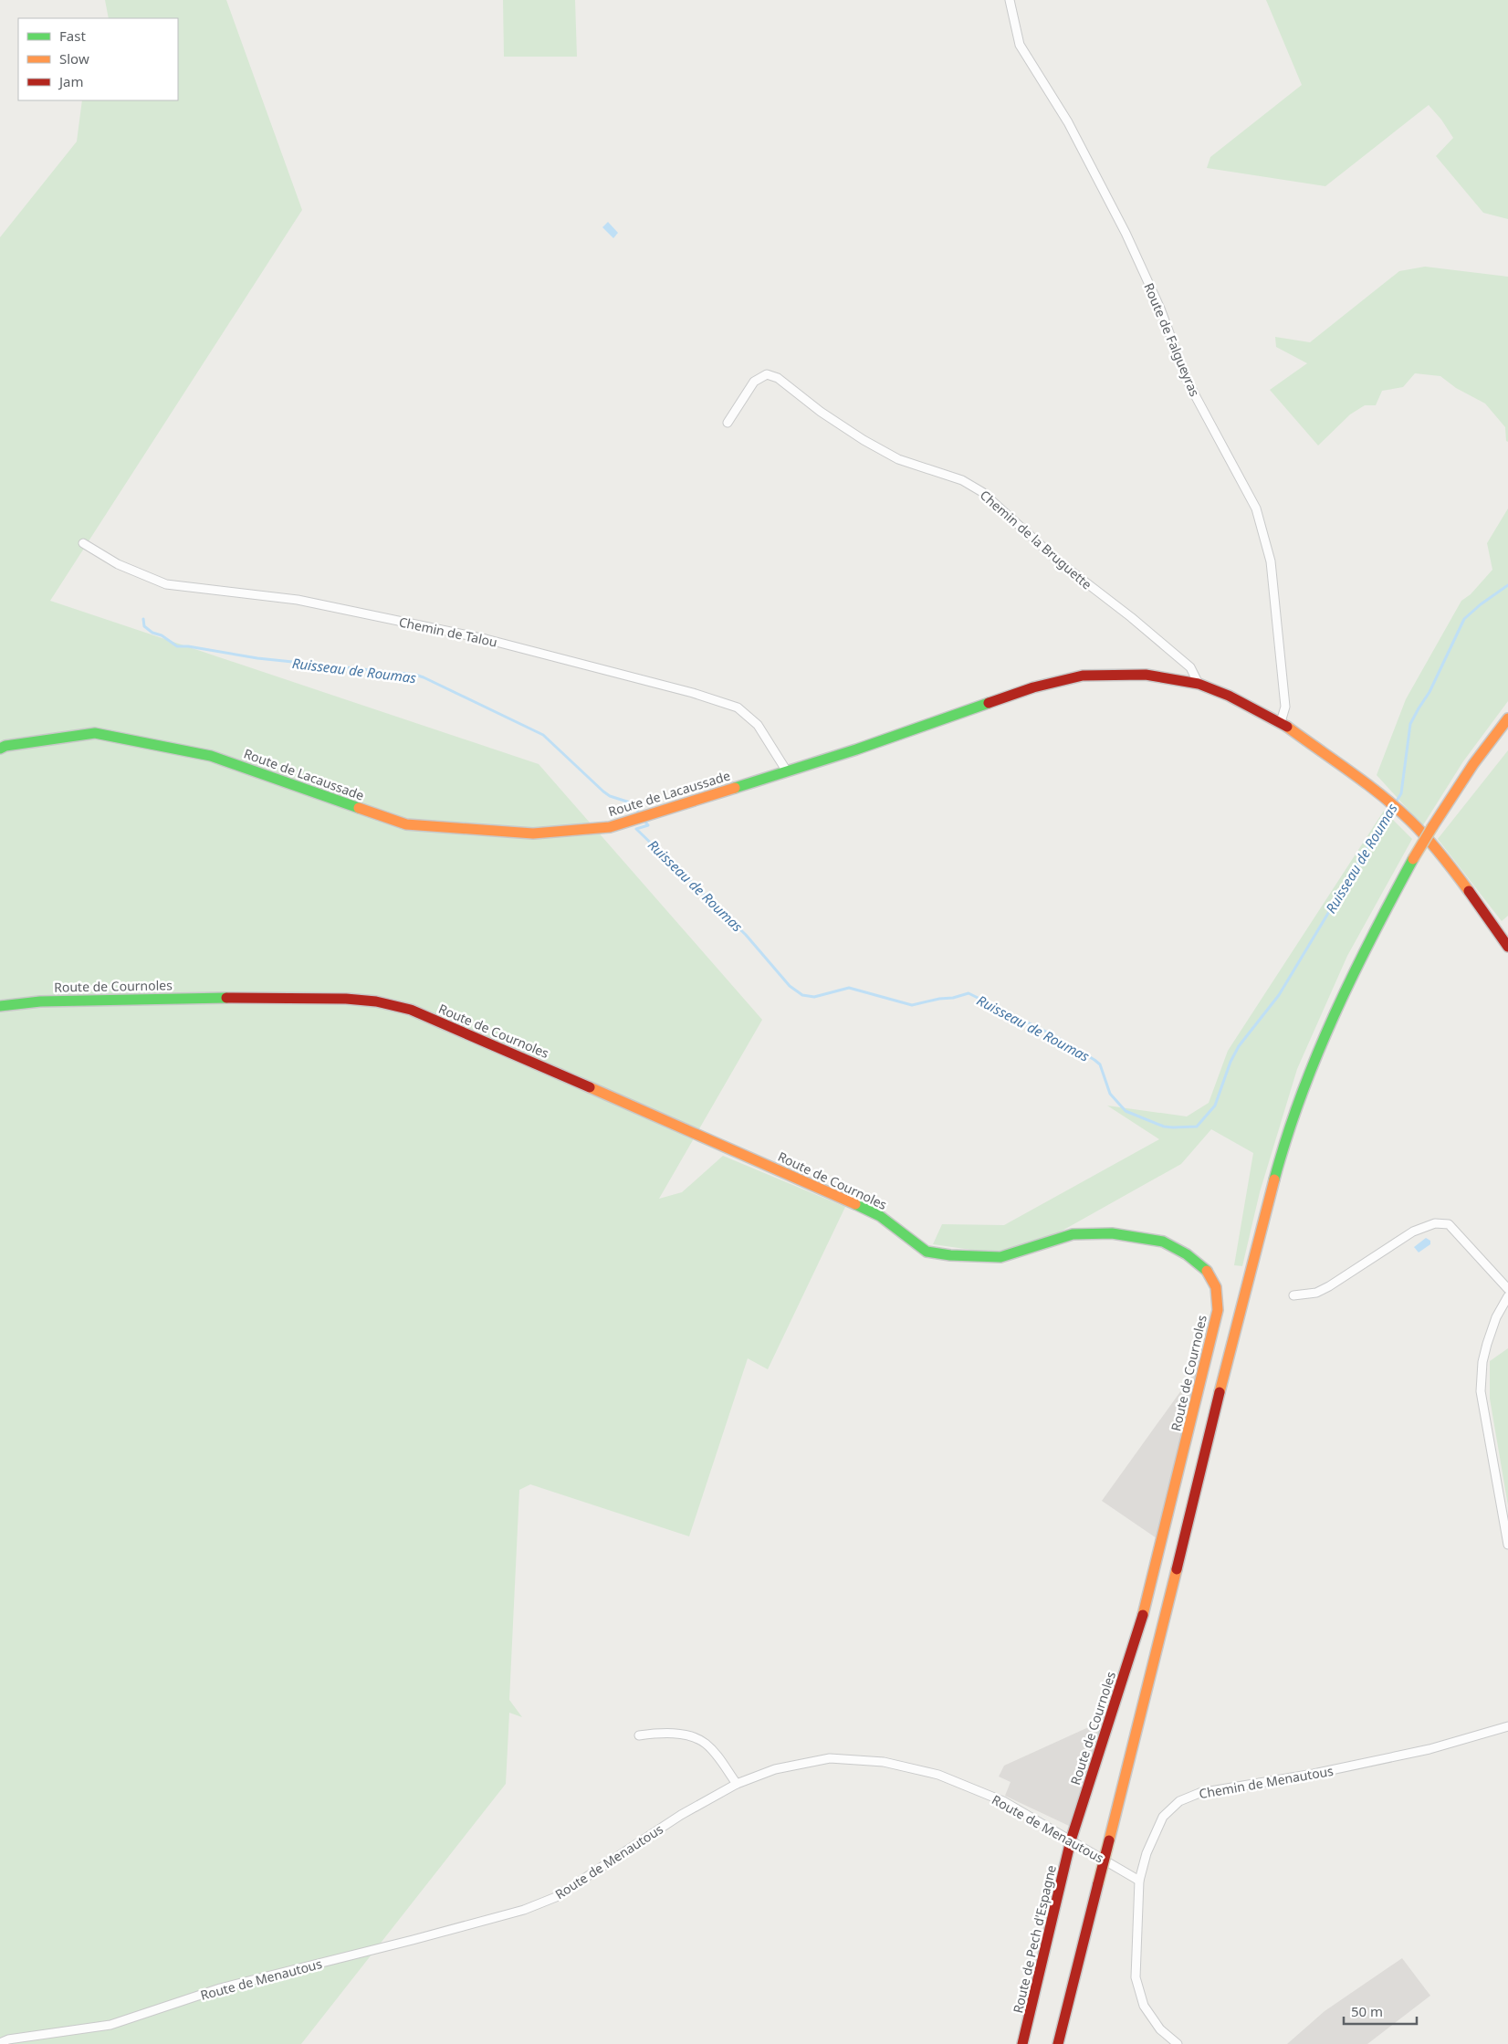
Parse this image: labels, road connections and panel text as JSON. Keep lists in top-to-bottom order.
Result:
{
  "streets": {
    "street": [
      "Route de Falgueyras",
      "Chemin de la Bruguette",
      "Chemin de Talou",
      "Route de Lacaussade",
      "Route de Cournoles",
      "Chemin de Menautous",
      "Route de Menautous",
      "Route de Pech d'Espagne"
    ]
  },
  "crossings": [
    ["Route de Falgueyras", "Route de Lacaussade"],
    ["Chemin de la Bruguette", "Route de Lacaussade"],
    ["Chemin de Talou", "Route de Lacaussade"],
    ["Route de Cournoles", "Route de Menautous"],
    ["Route de Cournoles", "Route de Pech d'Espagne"],
    ["Chemin de Menautous", "Route de Menautous"],
    ["Route de Menautous", "Route de Pech d'Espagne"]
  ],
  "water": ["Ruisseau de Roumas"],
  "legend": ["Fast", "Slow", "Jam"],
  "scale_bar": "50 m"
}
